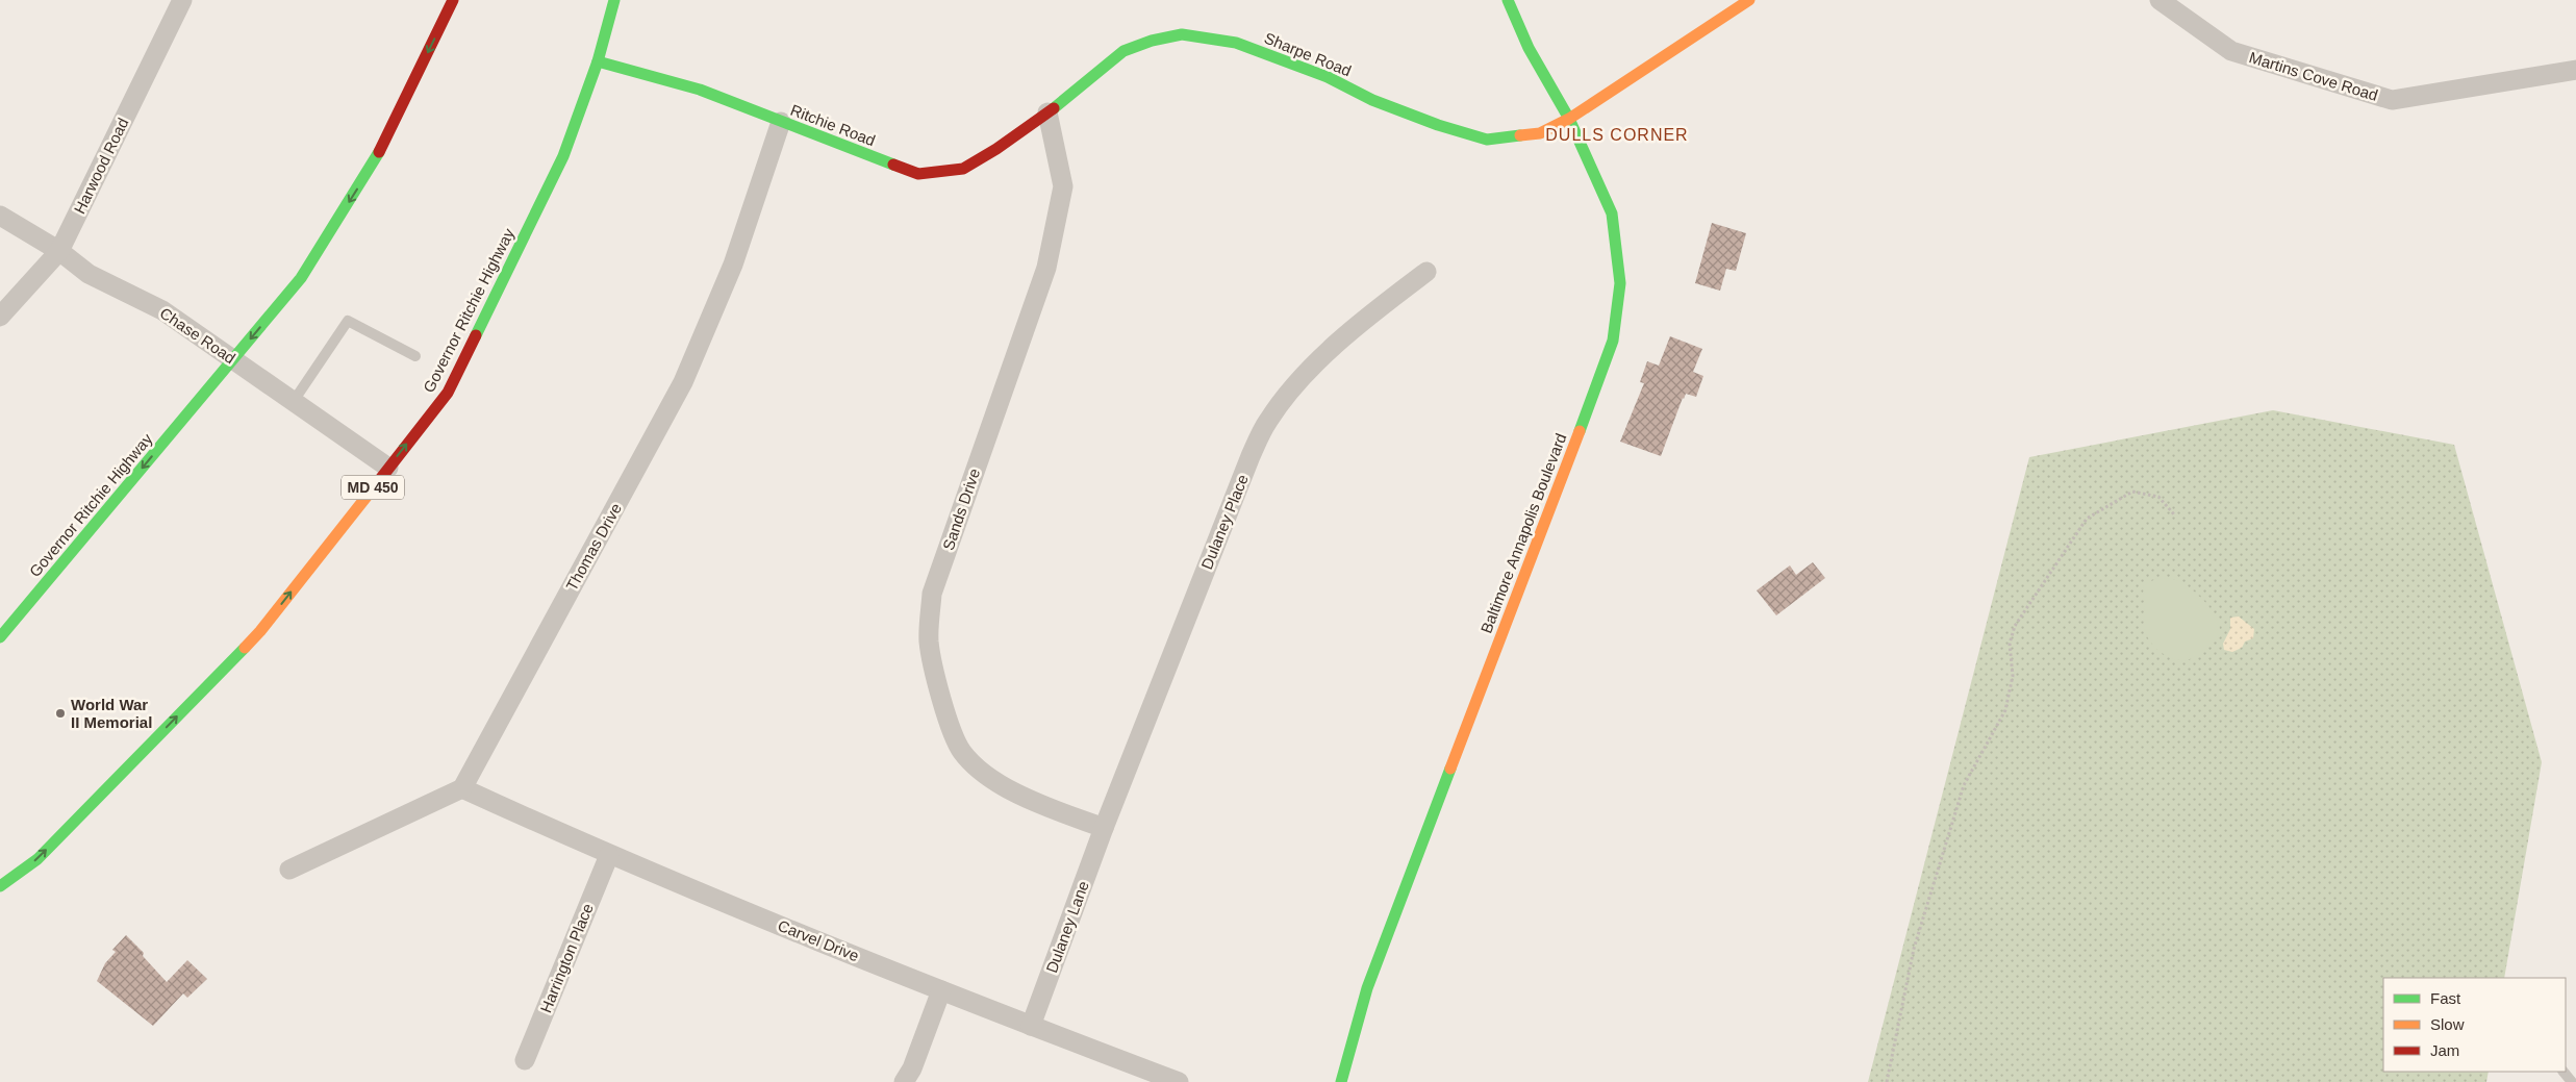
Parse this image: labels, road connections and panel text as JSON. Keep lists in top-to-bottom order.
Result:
{
  "streets": {
    "main road": [
      "Sharpe Road",
      "Ritchie Road",
      "Governor Ritchie Highway",
      "MD 450",
      "Baltimore Annapolis Boulevard"
    ],
    "street": [
      "Martins Cove Road",
      "Harwood Road",
      "Chase Road",
      "Sands Drive",
      "Dulaney Place",
      "Thomas Drive",
      "Dulaney Lane",
      "Carvel Drive",
      "Harrington Place"
    ]
  },
  "crossings": [
    ["Sharpe Road", "Ritchie Road"],
    ["Sharpe Road", "Sands Drive"],
    ["Sharpe Road", "Baltimore Annapolis Boulevard"],
    ["Ritchie Road", "Governor Ritchie Highway"],
    ["Ritchie Road", "Sands Drive"],
    ["Ritchie Road", "Thomas Drive"],
    ["Harwood Road", "Chase Road"],
    ["Governor Ritchie Highway", "Chase Road"],
    ["Sands Drive", "Dulaney Place"],
    ["Sands Drive", "Dulaney Lane"],
    ["Dulaney Place", "Dulaney Lane"],
    ["Thomas Drive", "Carvel Drive"],
    ["Dulaney Lane", "Carvel Drive"],
    ["Carvel Drive", "Harrington Place"]
  ],
  "districts": ["DULLS CORNER"],
  "places": ["World War II Memorial"],
  "legend": ["Fast", "Slow", "Jam"]
}
